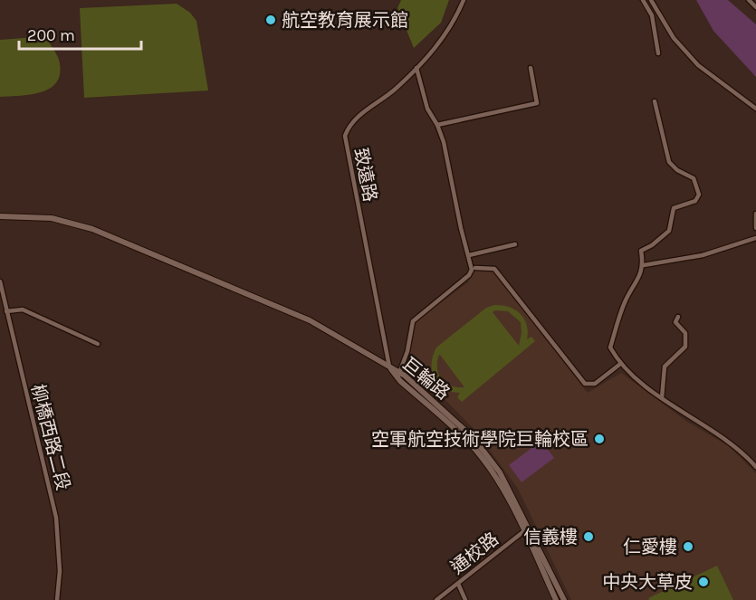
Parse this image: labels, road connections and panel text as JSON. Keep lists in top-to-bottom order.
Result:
{
  "streets": {
    "street": [
      "致遠路",
      "巨輪路",
      "柳橋西路二段",
      "通校路"
    ]
  },
  "crossings": [
    ["致遠路", "巨輪路"],
    ["巨輪路", "通校路"]
  ],
  "places": [
    "航空教育展示館",
    "空軍航空技術學院巨輪校區",
    "信義樓",
    "仁愛樓",
    "中央大草皮"
  ],
  "scale_bar": "200 m"
}
